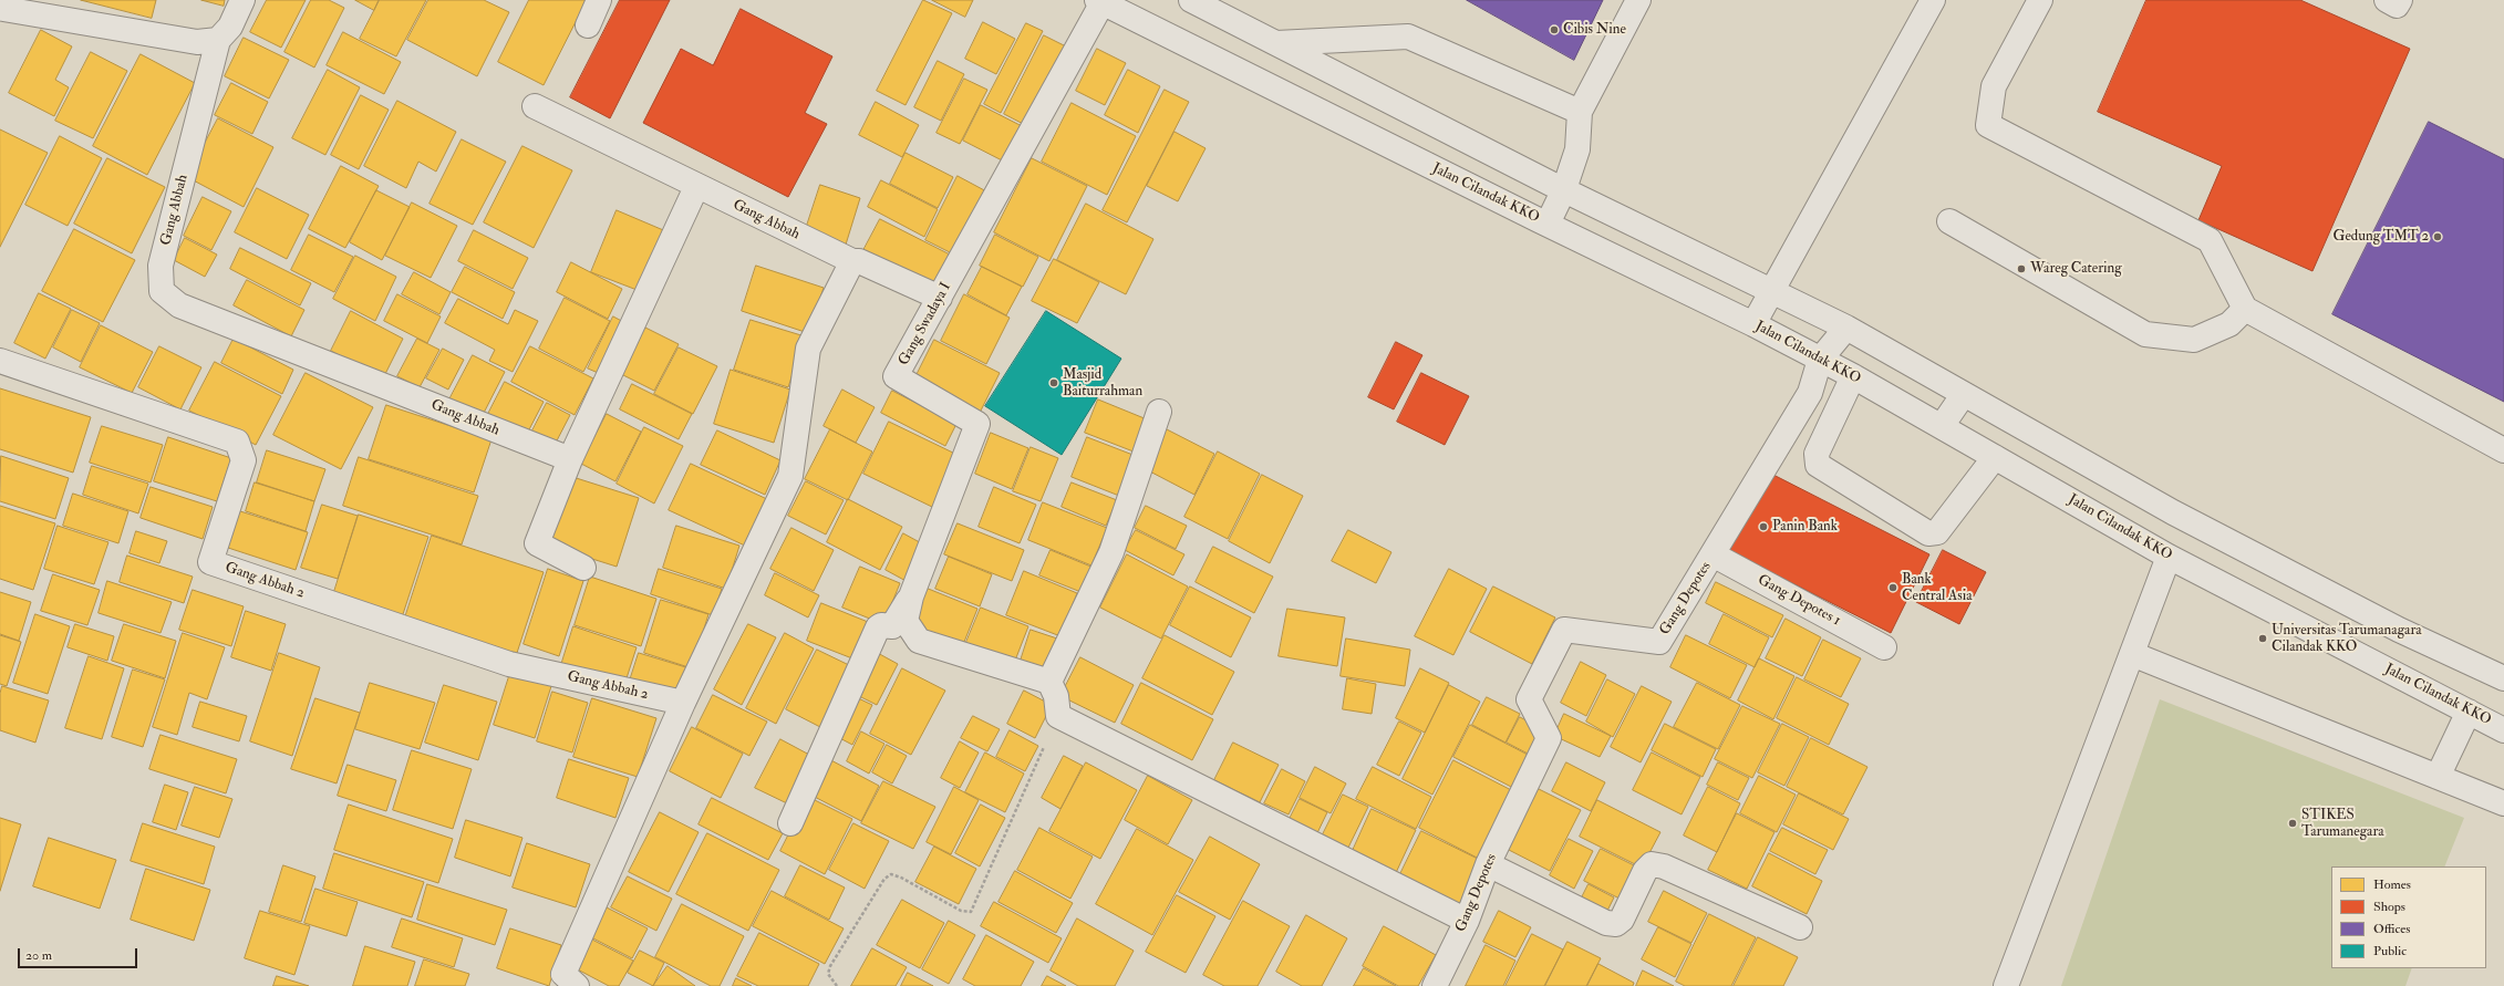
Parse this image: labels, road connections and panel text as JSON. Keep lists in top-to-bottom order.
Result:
{
  "streets": {
    "street": [
      "Jalan Cilandak KKO",
      "Gang Abbah",
      "Gang Swadaya I",
      "Gang Abbah 2",
      "Gang Depotes",
      "Gang Depotes 1"
    ]
  },
  "crossings": [
    ["Jalan Cilandak KKO", "Gang Swadaya I"],
    ["Jalan Cilandak KKO", "Gang Depotes"],
    ["Gang Abbah", "Gang Swadaya I"],
    ["Gang Depotes", "Gang Depotes 1"]
  ],
  "places": [
    "Cibis Nine",
    "Gedung TMT 2",
    "Wareg Catering",
    "Masjid Baiturrahman",
    "Panin Bank",
    "Bank Central Asia",
    "Universitas Tarumanagara Cilandak KKO",
    "STIKES Tarumanegara"
  ],
  "legend": [
    "Homes",
    "Shops",
    "Offices",
    "Public"
  ],
  "scale_bar": "20 m"
}
